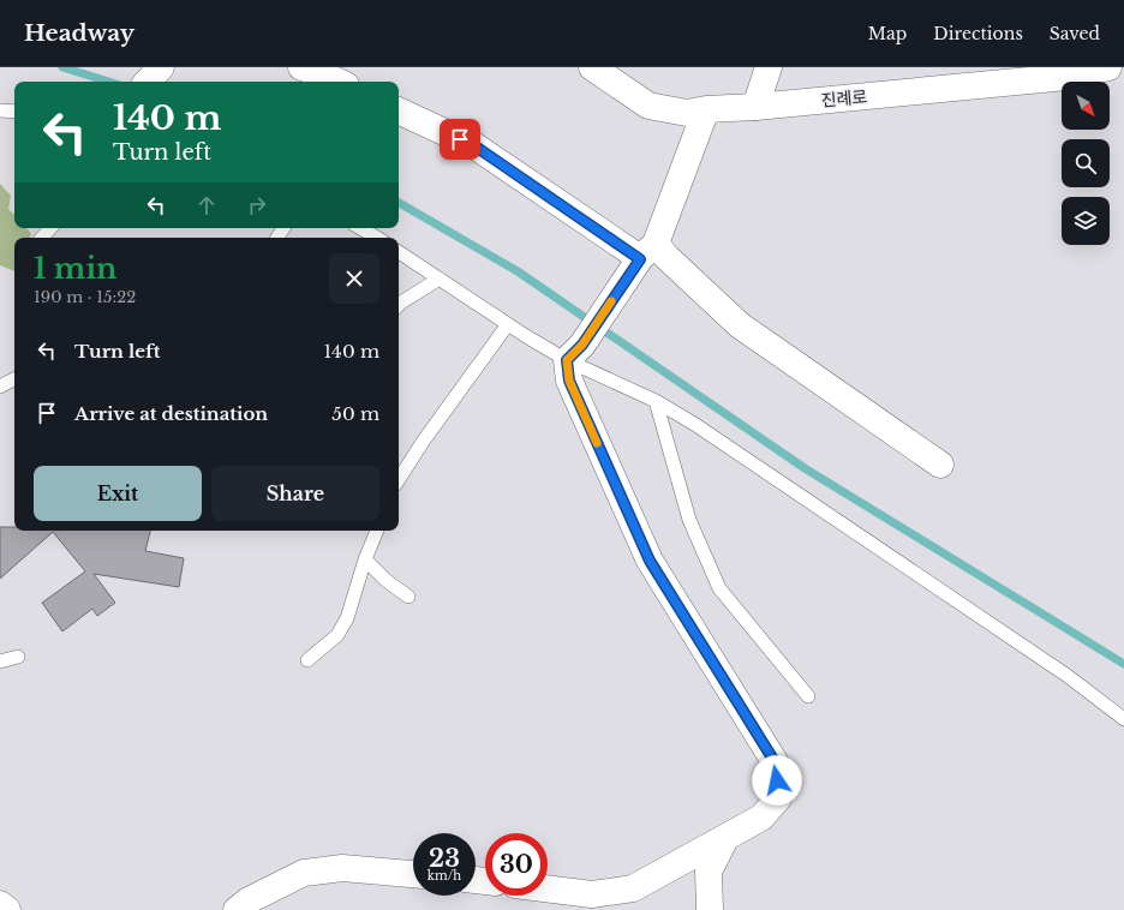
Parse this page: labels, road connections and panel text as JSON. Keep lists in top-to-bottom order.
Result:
{
  "streets": {
    "street": ["진례로"]
  },
  "north": "bottom right",
  "page": {
    "header": "Headway",
    "nav": ["Map", "Directions", "Saved"],
    "turn": ["140 m", "Turn left"],
    "heading": ["1 min", "190 m · 15:22"],
    "list": [
      {
        "name": "Turn left",
        "value": "140 m"
      },
      {
        "name": "Arrive at destination",
        "value": "50 m"
      }
    ],
    "buttons": ["Exit", "Share"],
    "speed": "23 km/h",
    "limit": "30"
  }
}
